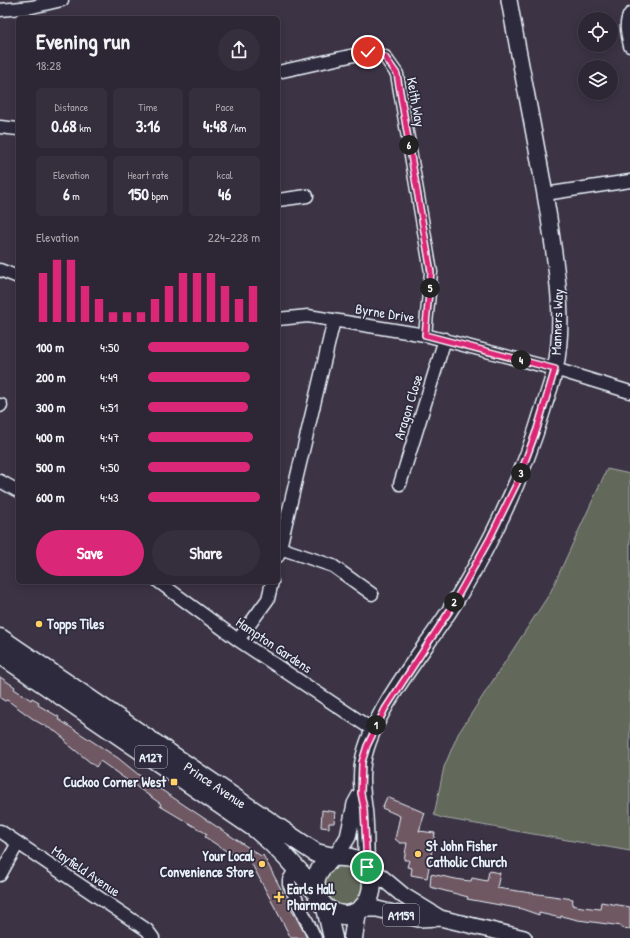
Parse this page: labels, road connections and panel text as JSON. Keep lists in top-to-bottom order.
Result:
{
  "streets": {
    "highway": ["A127", "Prince Avenue"],
    "main road": ["Manners Way", "A1159"],
    "street": [
      "Keith Way",
      "Byrne Drive",
      "Aragon Close",
      "Hampton Gardens",
      "Mayfield Avenue"
    ]
  },
  "crossings": [
    ["Keith Way", "Byrne Drive"],
    ["Byrne Drive", "Manners Way"],
    ["Byrne Drive", "Aragon Close"],
    ["Manners Way", "Hampton Gardens"],
    ["Manners Way", "Prince Avenue"],
    ["Manners Way", "A1159"],
    ["Prince Avenue", "A1159"]
  ],
  "places": {
    "other": ["Topps Tiles", "St John Fisher Catholic Church", "Your Local Convenience Store"],
    "transit": ["Cuckoo Corner West"],
    "health": ["Earls Hall Pharmacy"]
  },
  "page": {
    "heading": ["Evening run", "18:28"],
    "stats": [
      ["Distance", "0.68 km"],
      ["Time", "3:16"],
      ["Pace", "4:48 /km"],
      ["Elevation", "6 m"],
      ["Heart rate", "150 bpm"],
      ["kcal", "46"]
    ],
    "pins": [
      "6",
      "5",
      "4",
      "3",
      "2",
      "1"
    ],
    "chart": ["Elevation", "224–228 m"],
    "list": [
      {
        "name": "100 m",
        "note": "4:50"
      },
      {
        "name": "200 m",
        "note": "4:49"
      },
      {
        "name": "300 m",
        "note": "4:51"
      },
      {
        "name": "400 m",
        "note": "4:47"
      },
      {
        "name": "500 m",
        "note": "4:50"
      },
      {
        "name": "600 m",
        "note": "4:43"
      }
    ],
    "buttons": ["Save", "Share"]
  }
}
